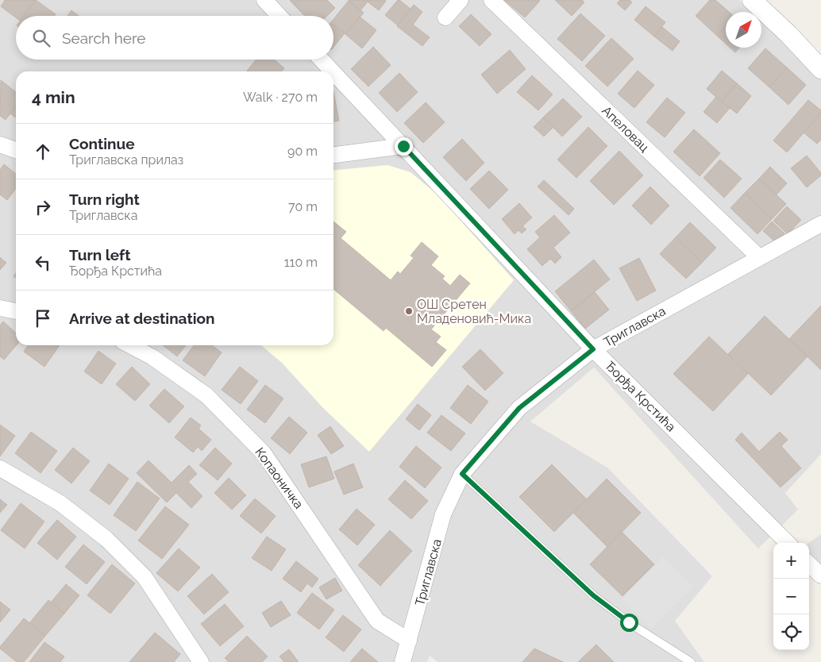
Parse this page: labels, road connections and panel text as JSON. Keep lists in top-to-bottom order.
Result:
{
  "streets": {
    "street": [
      "Апеловац",
      "Триглавска",
      "Ђорђа Крстића",
      "Копаоничка"
    ]
  },
  "crossings": [
    ["Апеловац", "Триглавска"],
    ["Триглавска", "Ђорђа Крстића"],
    ["Триглавска", "Копаоничка"]
  ],
  "places": ["ОШ Сретен Младеновић-Мика"],
  "north": "top right",
  "page": {
    "search": "Search here",
    "heading": ["4 min", "Walk · 270 m"],
    "list": [
      ["Continue", "Триглавска прилаз", "90 m"],
      ["Turn right", "Триглавска", "70 m"],
      ["Turn left", "Ђорђа Крстића", "110 m"],
      "Arrive at destination"
    ],
    "map_buttons": ["+", "−"]
  }
}
